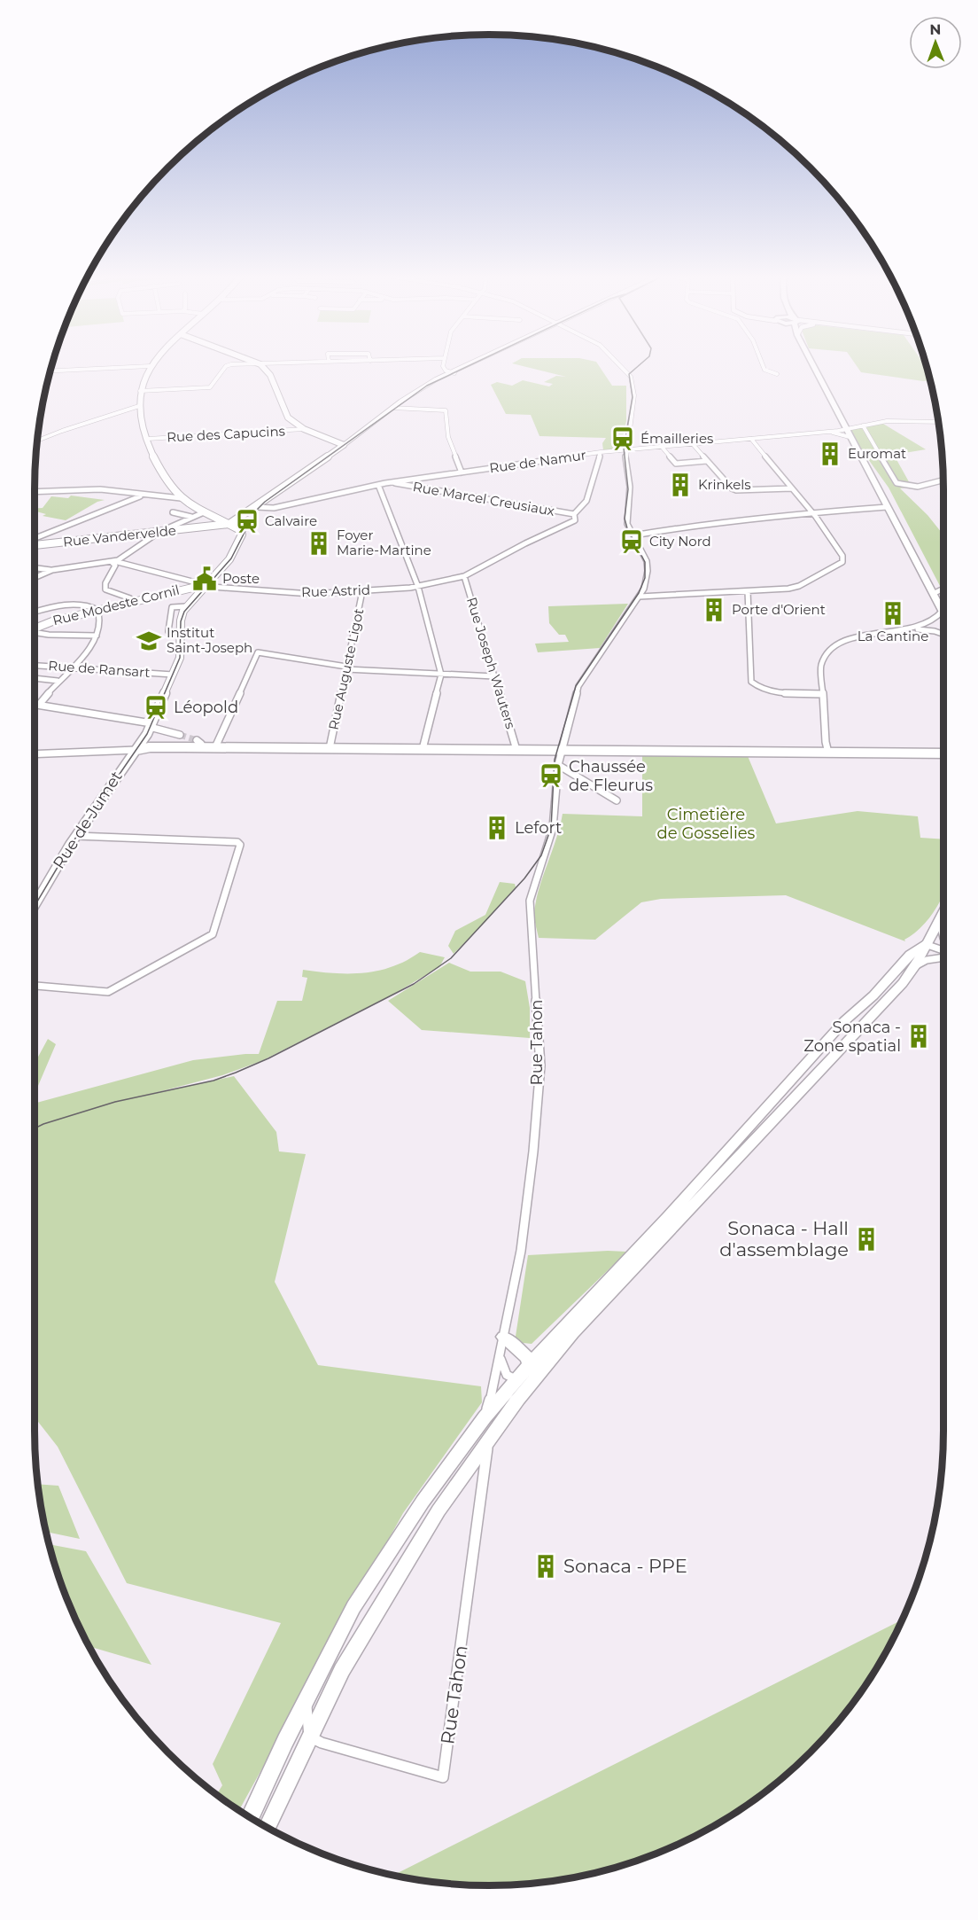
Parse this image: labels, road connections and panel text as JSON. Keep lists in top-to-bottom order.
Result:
{
  "streets": {
    "main road": ["Rue Vandervelde", "Rue Modeste Cornil", "Rue de Jumet"],
    "street": [
      "Rue des Capucins",
      "Rue de Namur",
      "Rue Marcel Creusiaux",
      "Rue Astrid",
      "Rue Joseph Wauters",
      "Rue de Ransart",
      "Rue Auguste Ligot",
      "Rue Tahon"
    ]
  },
  "crossings": [
    ["Rue de Namur", "Rue Marcel Creusiaux"],
    ["Rue de Namur", "Rue Tahon"],
    ["Rue Marcel Creusiaux", "Rue Astrid"],
    ["Rue Astrid", "Rue Modeste Cornil"],
    ["Rue Astrid", "Rue Joseph Wauters"],
    ["Rue Astrid", "Rue Auguste Ligot"],
    ["Rue de Ransart", "Rue de Jumet"]
  ],
  "parks": ["Cimetière de Gosselies"],
  "places": {
    "station": [
      "Émailleries",
      "Calvaire",
      "City Nord",
      "Léopold",
      "Chaussée de Fleurus"
    ],
    "building": [
      "Euromat",
      "Krinkels",
      "Foyer Marie-Martine",
      "Porte d'Orient",
      "La Cantine",
      "Lefort",
      "Sonaca - Zone spatial",
      "Sonaca - Hall d'assemblage",
      "Sonaca - PPE"
    ],
    "public building": ["Poste"],
    "school or university": ["Institut Saint-Joseph"]
  },
  "north": "top"
}
